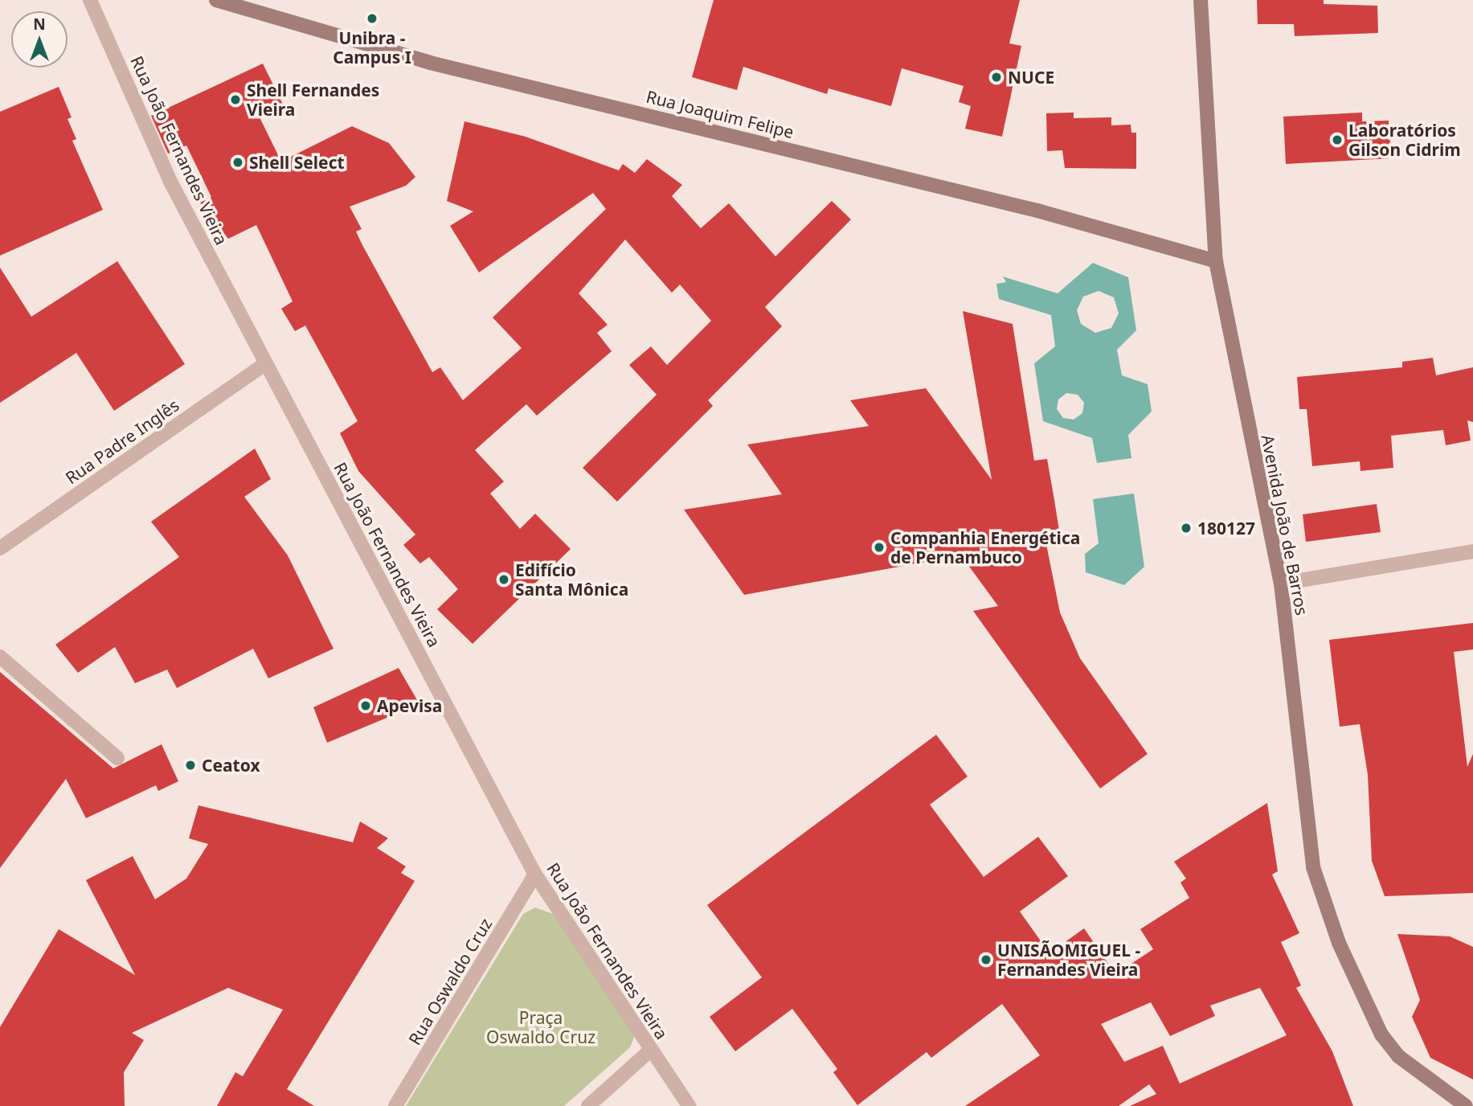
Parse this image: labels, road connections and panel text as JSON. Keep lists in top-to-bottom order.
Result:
{
  "streets": {
    "main road": ["Rua Joaquim Felipe", "Avenida João de Barros"],
    "street": ["Rua João Fernandes Vieira", "Rua Padre Inglês", "Rua Oswaldo Cruz"]
  },
  "crossings": [
    ["Rua Joaquim Felipe", "Avenida João de Barros"],
    ["Rua João Fernandes Vieira", "Rua Padre Inglês"],
    ["Rua João Fernandes Vieira", "Rua Oswaldo Cruz"]
  ],
  "parks": ["Praça Oswaldo Cruz"],
  "places": [
    "Unibra - Campus I",
    "NUCE",
    "Shell Fernandes Vieira",
    "Laboratórios Gilson Cidrim",
    "Shell Select",
    "180127",
    "Companhia Energética de Pernambuco",
    "Edifício Santa Mônica",
    "Apevisa",
    "Ceatox",
    "UNISÃOMIGUEL - Fernandes Vieira"
  ],
  "north": "top"
}
